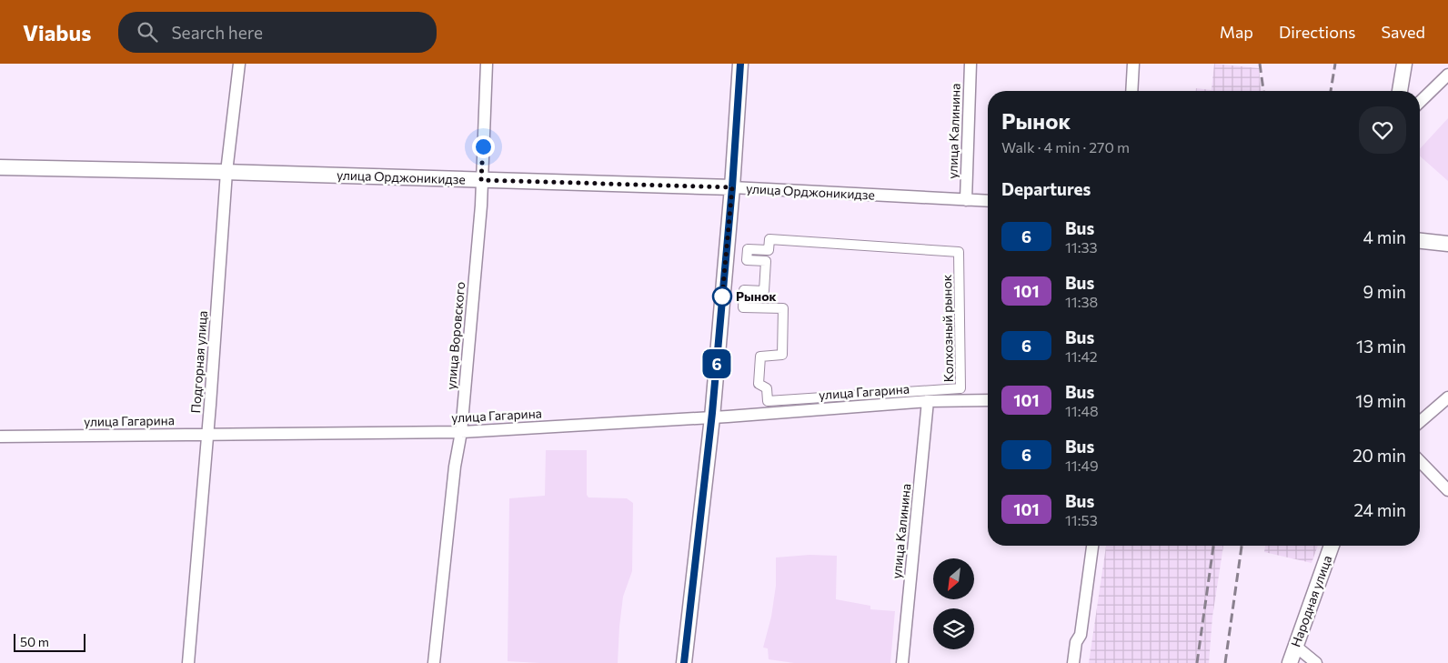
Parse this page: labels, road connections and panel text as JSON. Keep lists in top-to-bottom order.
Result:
{
  "streets": {
    "street": [
      "улица Калинина",
      "улица Орджоникидзе",
      "Колхозный рынок",
      "улица Воровского",
      "Подгорная улица",
      "улица Гагарина",
      "Народная улица"
    ]
  },
  "crossings": [
    ["улица Калинина", "улица Орджоникидзе"],
    ["улица Калинина", "улица Гагарина"],
    ["улица Орджоникидзе", "улица Воровского"],
    ["улица Орджоникидзе", "Подгорная улица"],
    ["улица Воровского", "улица Гагарина"],
    ["Подгорная улица", "улица Гагарина"]
  ],
  "places": ["Рынок"],
  "lines": ["bus line 6"],
  "scale_bar": "50 m",
  "north": "bottom left",
  "page": {
    "header": "Viabus",
    "search": "Search here",
    "nav": ["Map", "Directions", "Saved"],
    "on_map": "6",
    "heading": [
      ["Рынок", "Walk · 4 min · 270 m"],
      "Departures"
    ],
    "list": [
      {
        "mark": "6",
        "name": "Bus",
        "note": "11:33",
        "value": "4 min"
      },
      {
        "mark": "101",
        "name": "Bus",
        "note": "11:38",
        "value": "9 min"
      },
      {
        "mark": "6",
        "name": "Bus",
        "note": "11:42",
        "value": "13 min"
      },
      {
        "mark": "101",
        "name": "Bus",
        "note": "11:48",
        "value": "19 min"
      },
      {
        "mark": "6",
        "name": "Bus",
        "note": "11:49",
        "value": "20 min"
      },
      {
        "mark": "101",
        "name": "Bus",
        "note": "11:53",
        "value": "24 min"
      }
    ],
    "scale": "50 m"
  }
}
